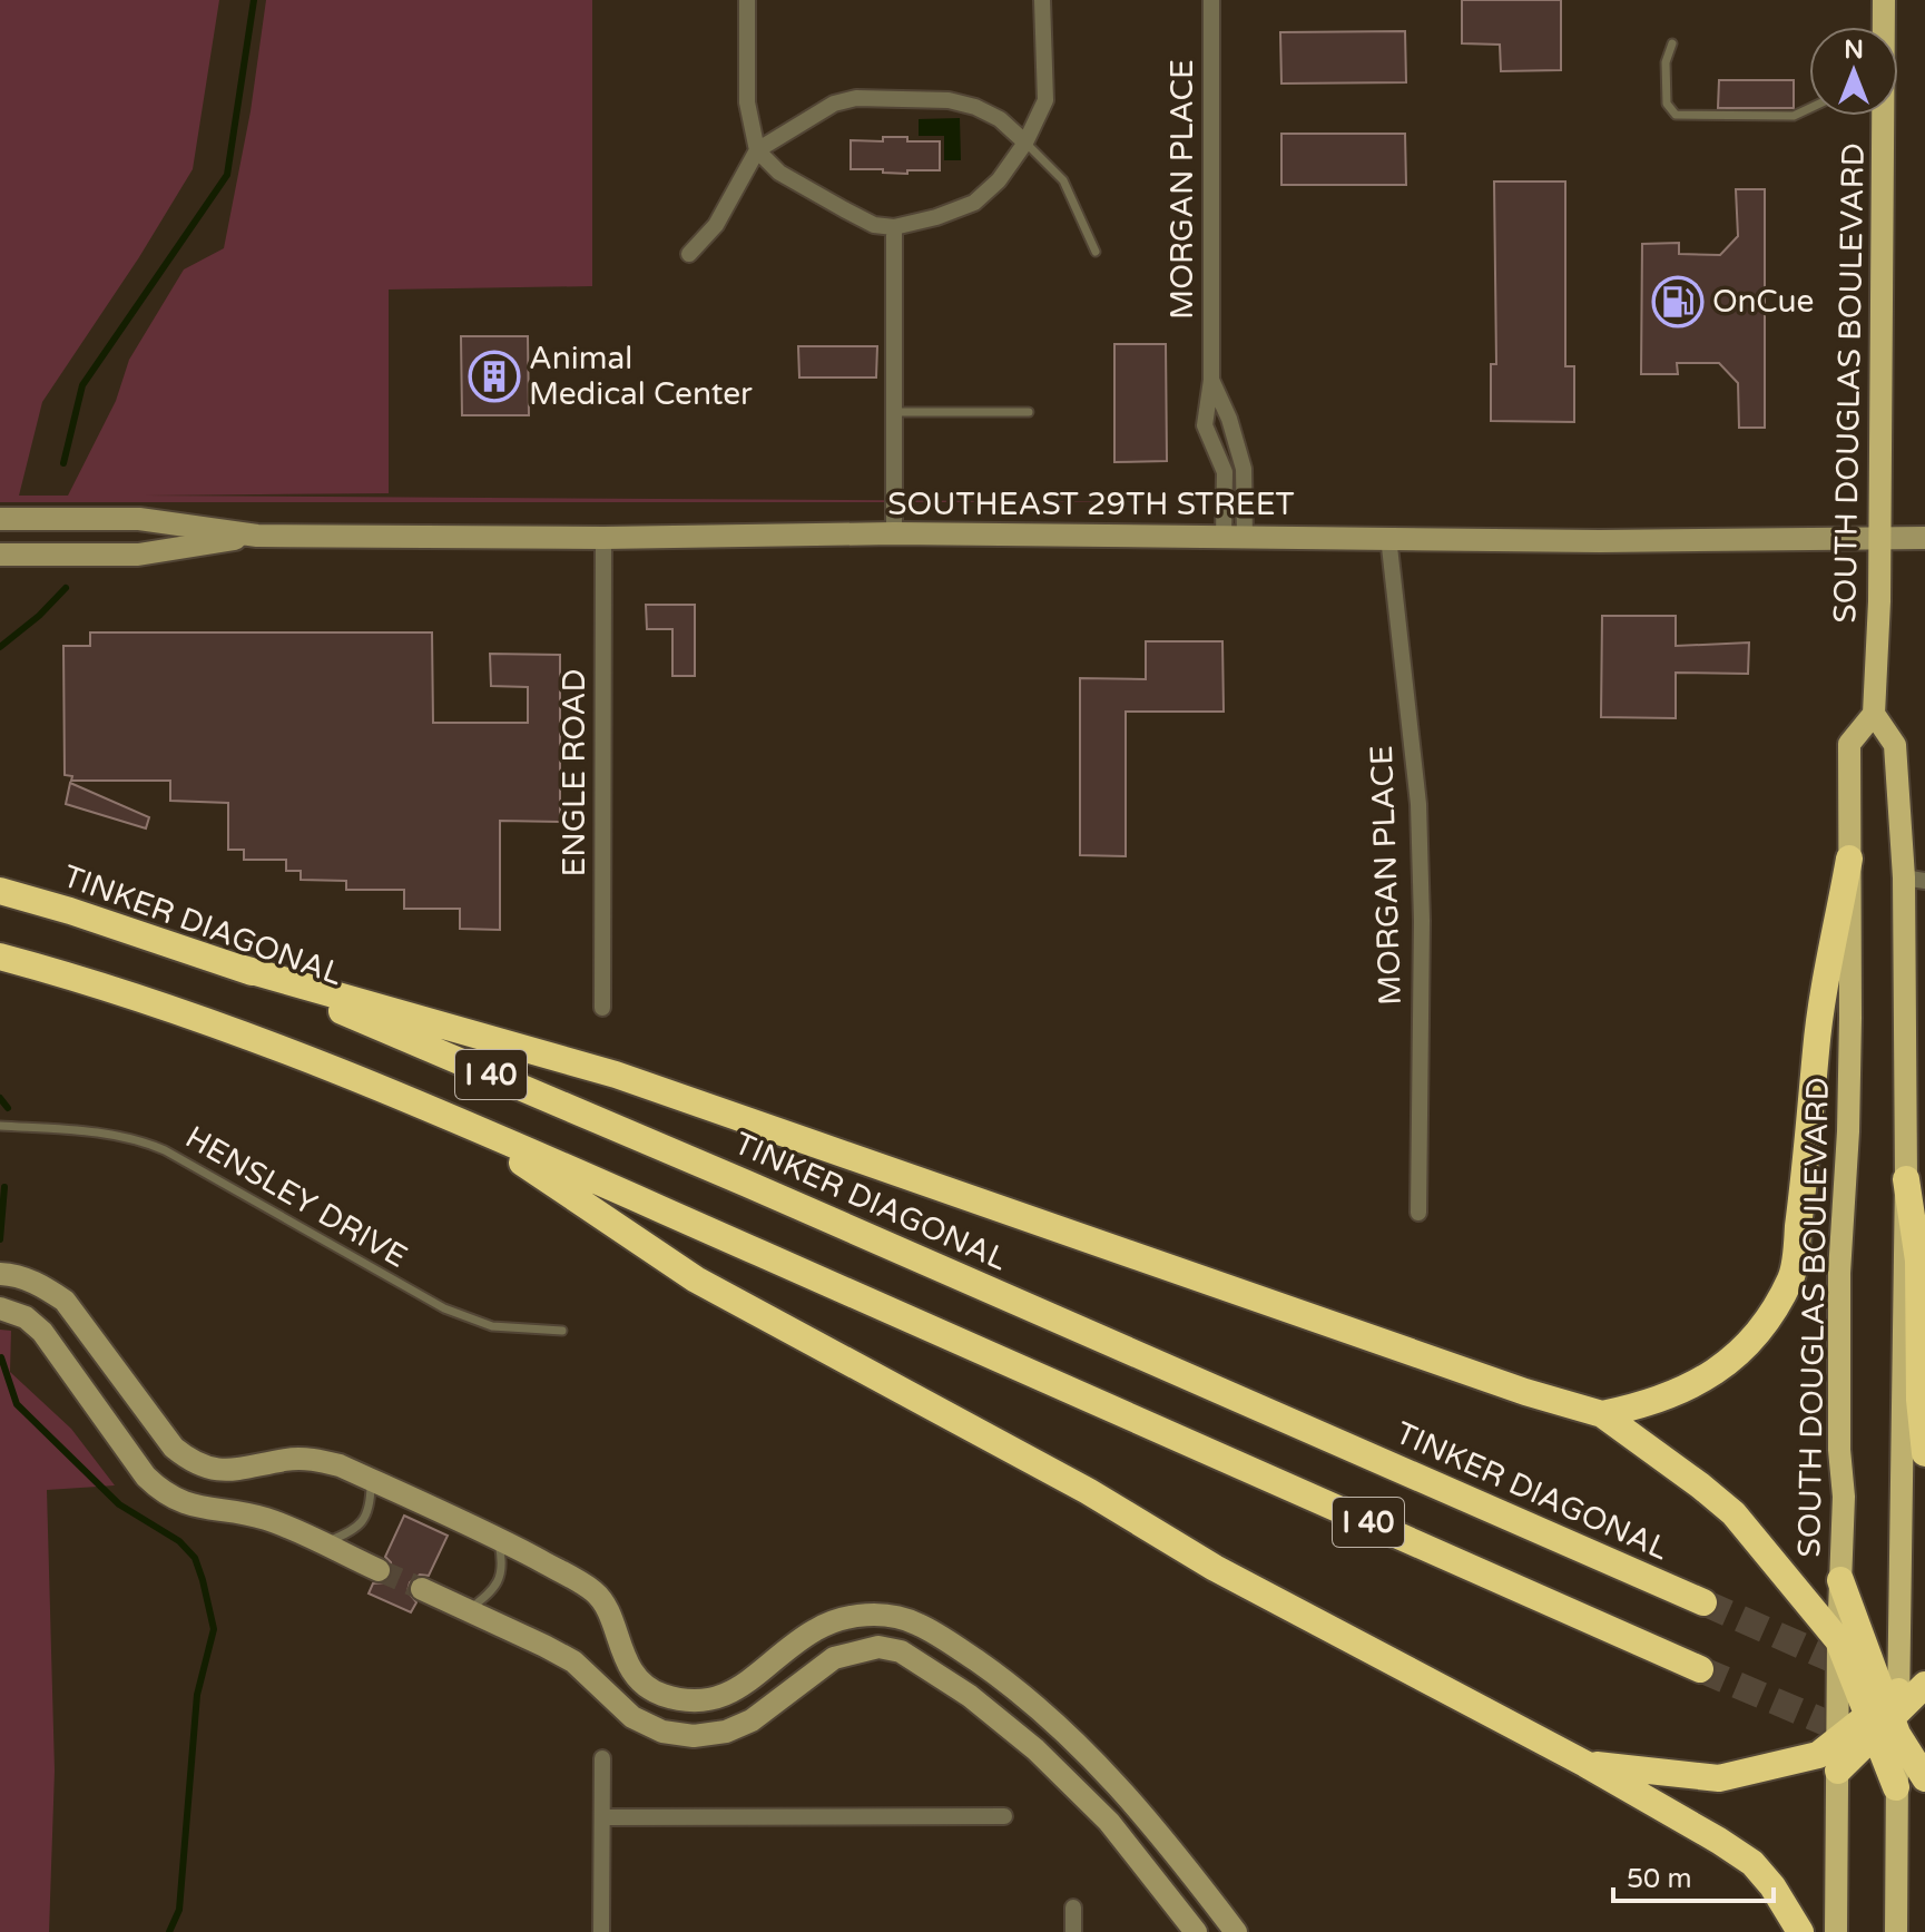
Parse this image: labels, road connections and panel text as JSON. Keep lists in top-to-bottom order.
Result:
{
  "streets": {
    "highway": ["TINKER DIAGONAL", "I 40"],
    "main road": ["SOUTH DOUGLAS BOULEVARD", "SOUTHEAST 29TH STREET"],
    "street": ["MORGAN PLACE", "ENGLE ROAD"],
    "lane": ["HENSLEY DRIVE"]
  },
  "crossings": [
    ["MORGAN PLACE", "SOUTHEAST 29TH STREET"],
    ["SOUTH DOUGLAS BOULEVARD", "SOUTHEAST 29TH STREET"],
    ["SOUTHEAST 29TH STREET", "ENGLE ROAD"]
  ],
  "places": {
    "fuel station": ["OnCue"],
    "building": ["Animal Medical Center"]
  },
  "scale_bar": "50 m",
  "north": "top"
}
